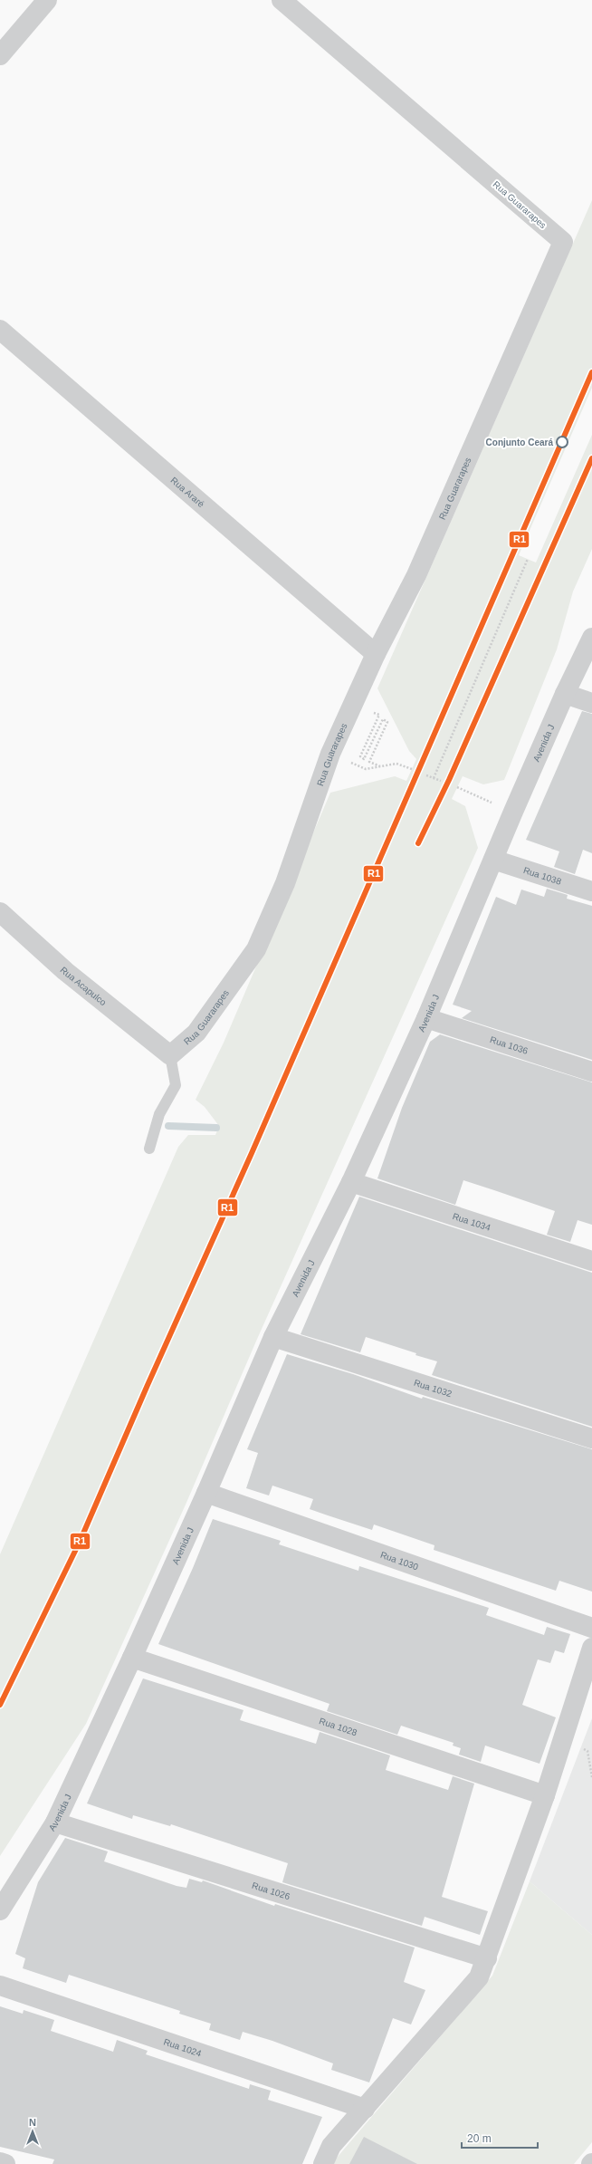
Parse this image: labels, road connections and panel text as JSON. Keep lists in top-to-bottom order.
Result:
{
  "streets": {
    "street": [
      "Rua Guararapes",
      "Rua Araré",
      "Avenida J",
      "Rua 1038",
      "Rua Acapulco",
      "Rua 1036",
      "Rua 1034",
      "Rua 1032",
      "Rua 1030",
      "Rua 1028",
      "Rua 1026",
      "Rua 1024"
    ]
  },
  "crossings": [
    ["Rua Guararapes", "Rua Araré"],
    ["Rua Guararapes", "Rua Acapulco"],
    ["Avenida J", "Rua 1038"],
    ["Avenida J", "Rua 1036"],
    ["Avenida J", "Rua 1034"],
    ["Avenida J", "Rua 1032"],
    ["Avenida J", "Rua 1030"],
    ["Avenida J", "Rua 1028"],
    ["Avenida J", "Rua 1026"]
  ],
  "places": ["Conjunto Ceará"],
  "lines": ["transit line R1"],
  "scale_bar": "20 m",
  "north": "top"
}
